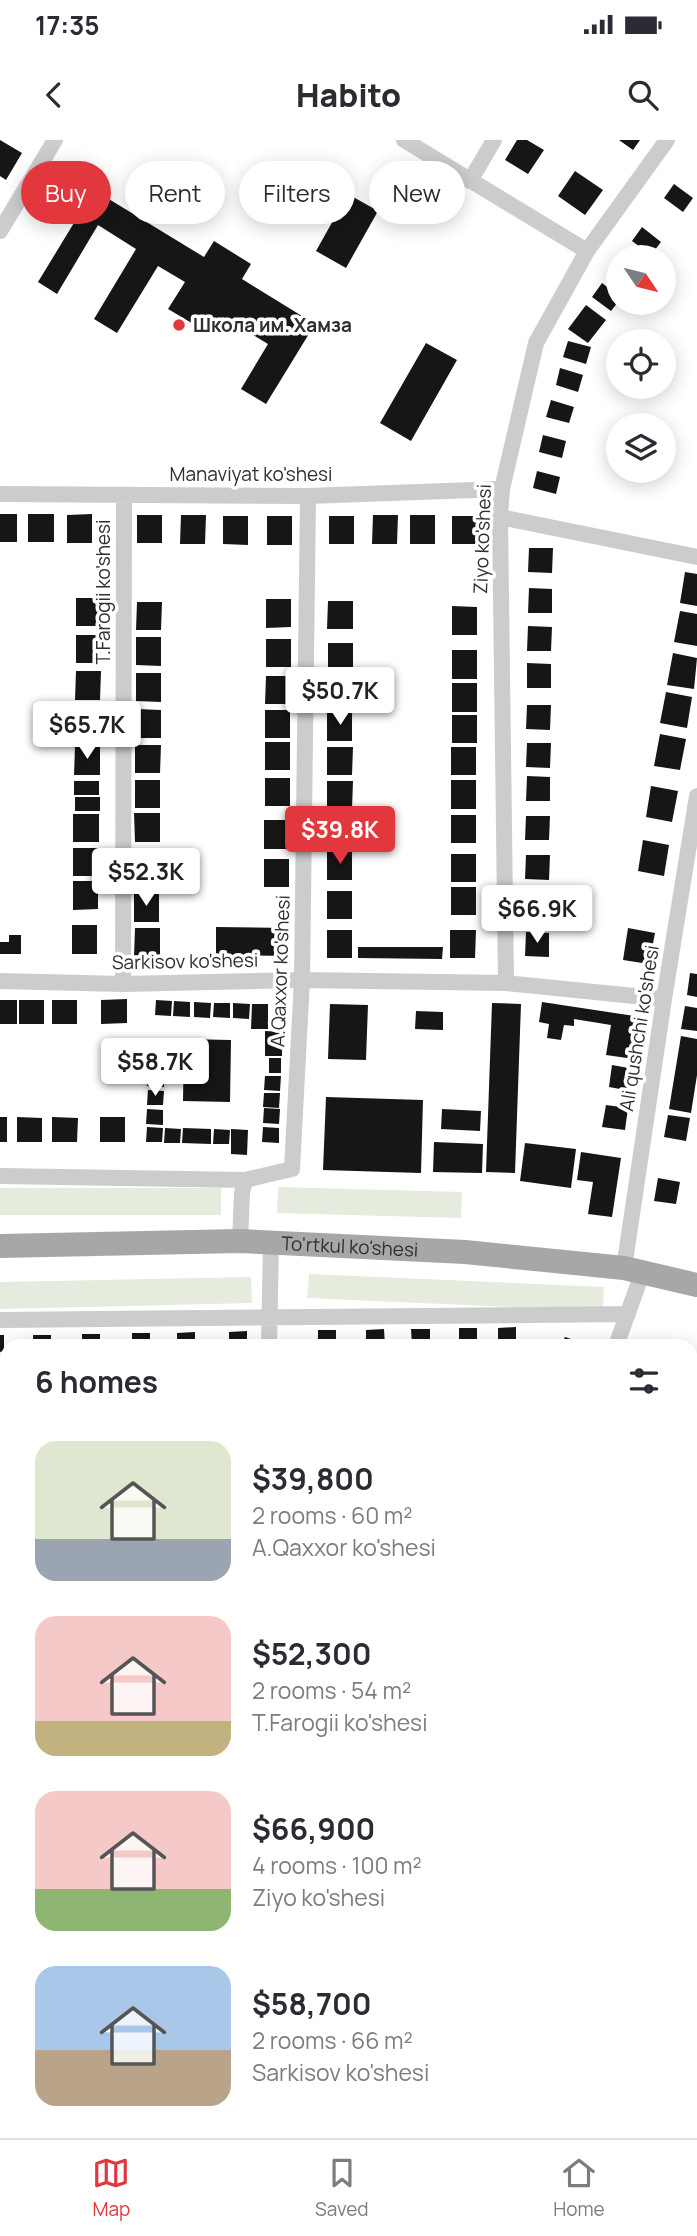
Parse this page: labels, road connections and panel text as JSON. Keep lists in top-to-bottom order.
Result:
{
  "streets": {
    "main road": ["To'rtkul ko'shesi"],
    "street": [
      "Manaviyat ko'shesi",
      "Ziyo ko'shesi",
      "T.Farogii ko'shesi",
      "Sarkisov ko'shesi",
      "A.Qaxxor ko'shesi",
      "Ali qushchi ko'shesi"
    ]
  },
  "crossings": [
    ["Manaviyat ko'shesi", "Ziyo ko'shesi"],
    ["Manaviyat ko'shesi", "T.Farogii ko'shesi"],
    ["Manaviyat ko'shesi", "A.Qaxxor ko'shesi"],
    ["Ziyo ko'shesi", "Sarkisov ko'shesi"],
    ["T.Farogii ko'shesi", "Sarkisov ko'shesi"],
    ["Sarkisov ko'shesi", "A.Qaxxor ko'shesi"],
    ["Sarkisov ko'shesi", "Ali qushchi ko'shesi"],
    ["Ali qushchi ko'shesi", "To'rtkul ko'shesi"]
  ],
  "places": ["Школа им. Хамза"],
  "north": "bottom right",
  "page": {
    "status": "17:35",
    "header": "Habito",
    "chip": [
      "Buy",
      "Rent",
      "Filters",
      "New"
    ],
    "price": [
      "$50.7K",
      "$65.7K",
      "$39.8K",
      "$52.3K",
      "$66.9K",
      "$58.7K"
    ],
    "heading": "6 homes",
    "list": [
      {
        "name": "$39,800",
        "note": "2 rooms · 60 m² · A.Qaxxor ko'shesi"
      },
      {
        "name": "$52,300",
        "note": "2 rooms · 54 m² · T.Farogii ko'shesi"
      },
      {
        "name": "$66,900",
        "note": "4 rooms · 100 m² · Ziyo ko'shesi"
      },
      {
        "name": "$58,700",
        "note": "2 rooms · 66 m² · Sarkisov ko'shesi"
      }
    ],
    "tabs": ["Map", "Saved", "Home"]
  }
}
